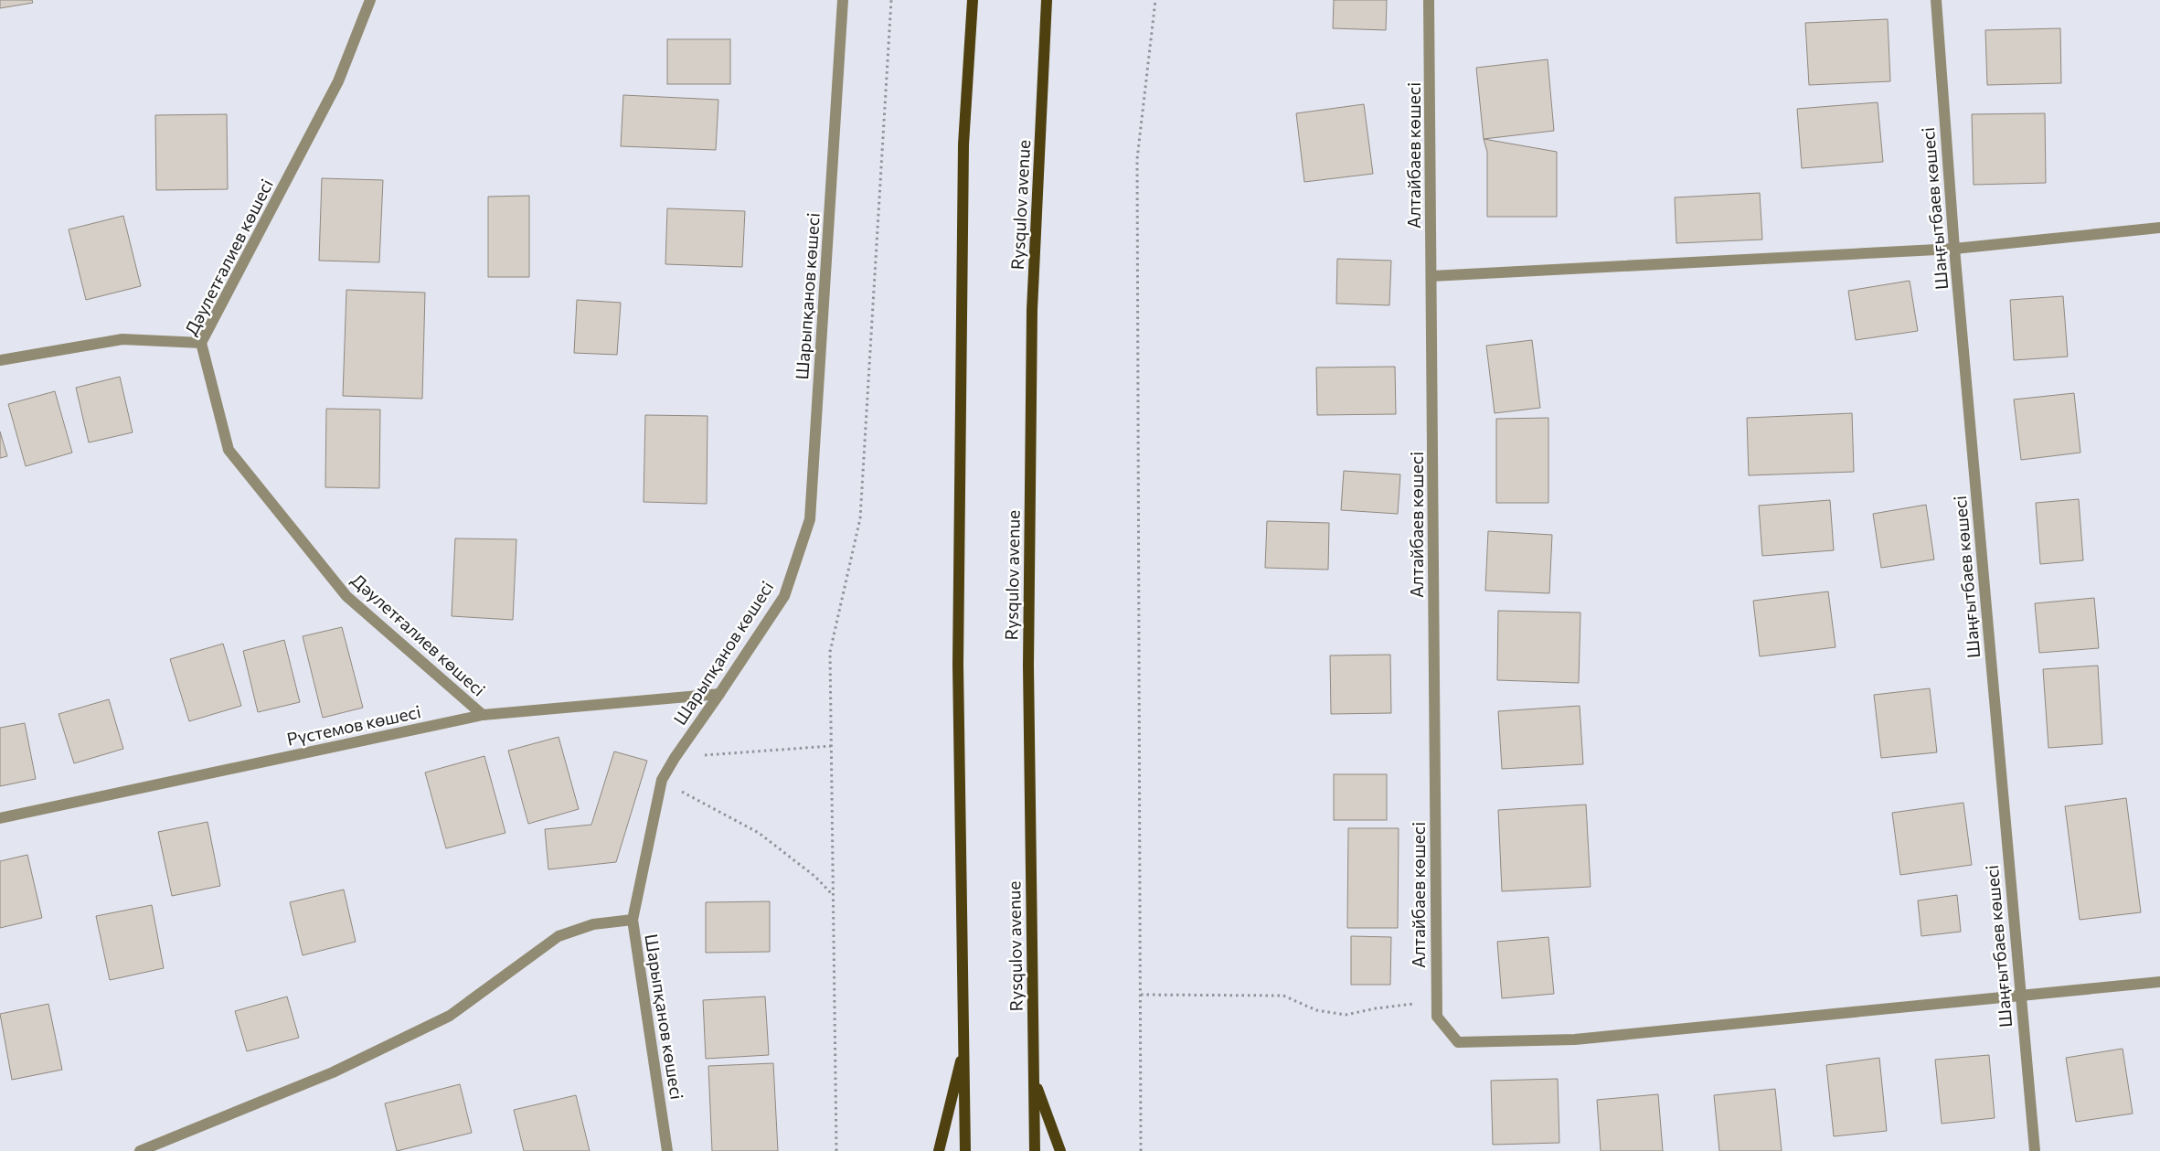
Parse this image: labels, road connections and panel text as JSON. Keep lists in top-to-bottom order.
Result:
{
  "streets": {
    "main road": ["Rysqulov avenue"],
    "street": [
      "Алтайбаев көшесі",
      "Шаңғытбаев көшесі",
      "Дәулетғалиев көшесі",
      "Шарыпқанов көшесі",
      "Рүстемов көшесі"
    ]
  },
  "crossings": [
    ["Алтайбаев көшесі", "Шаңғытбаев көшесі"],
    ["Дәулетғалиев көшесі", "Рүстемов көшесі"],
    ["Шарыпқанов көшесі", "Рүстемов көшесі"]
  ]
}
